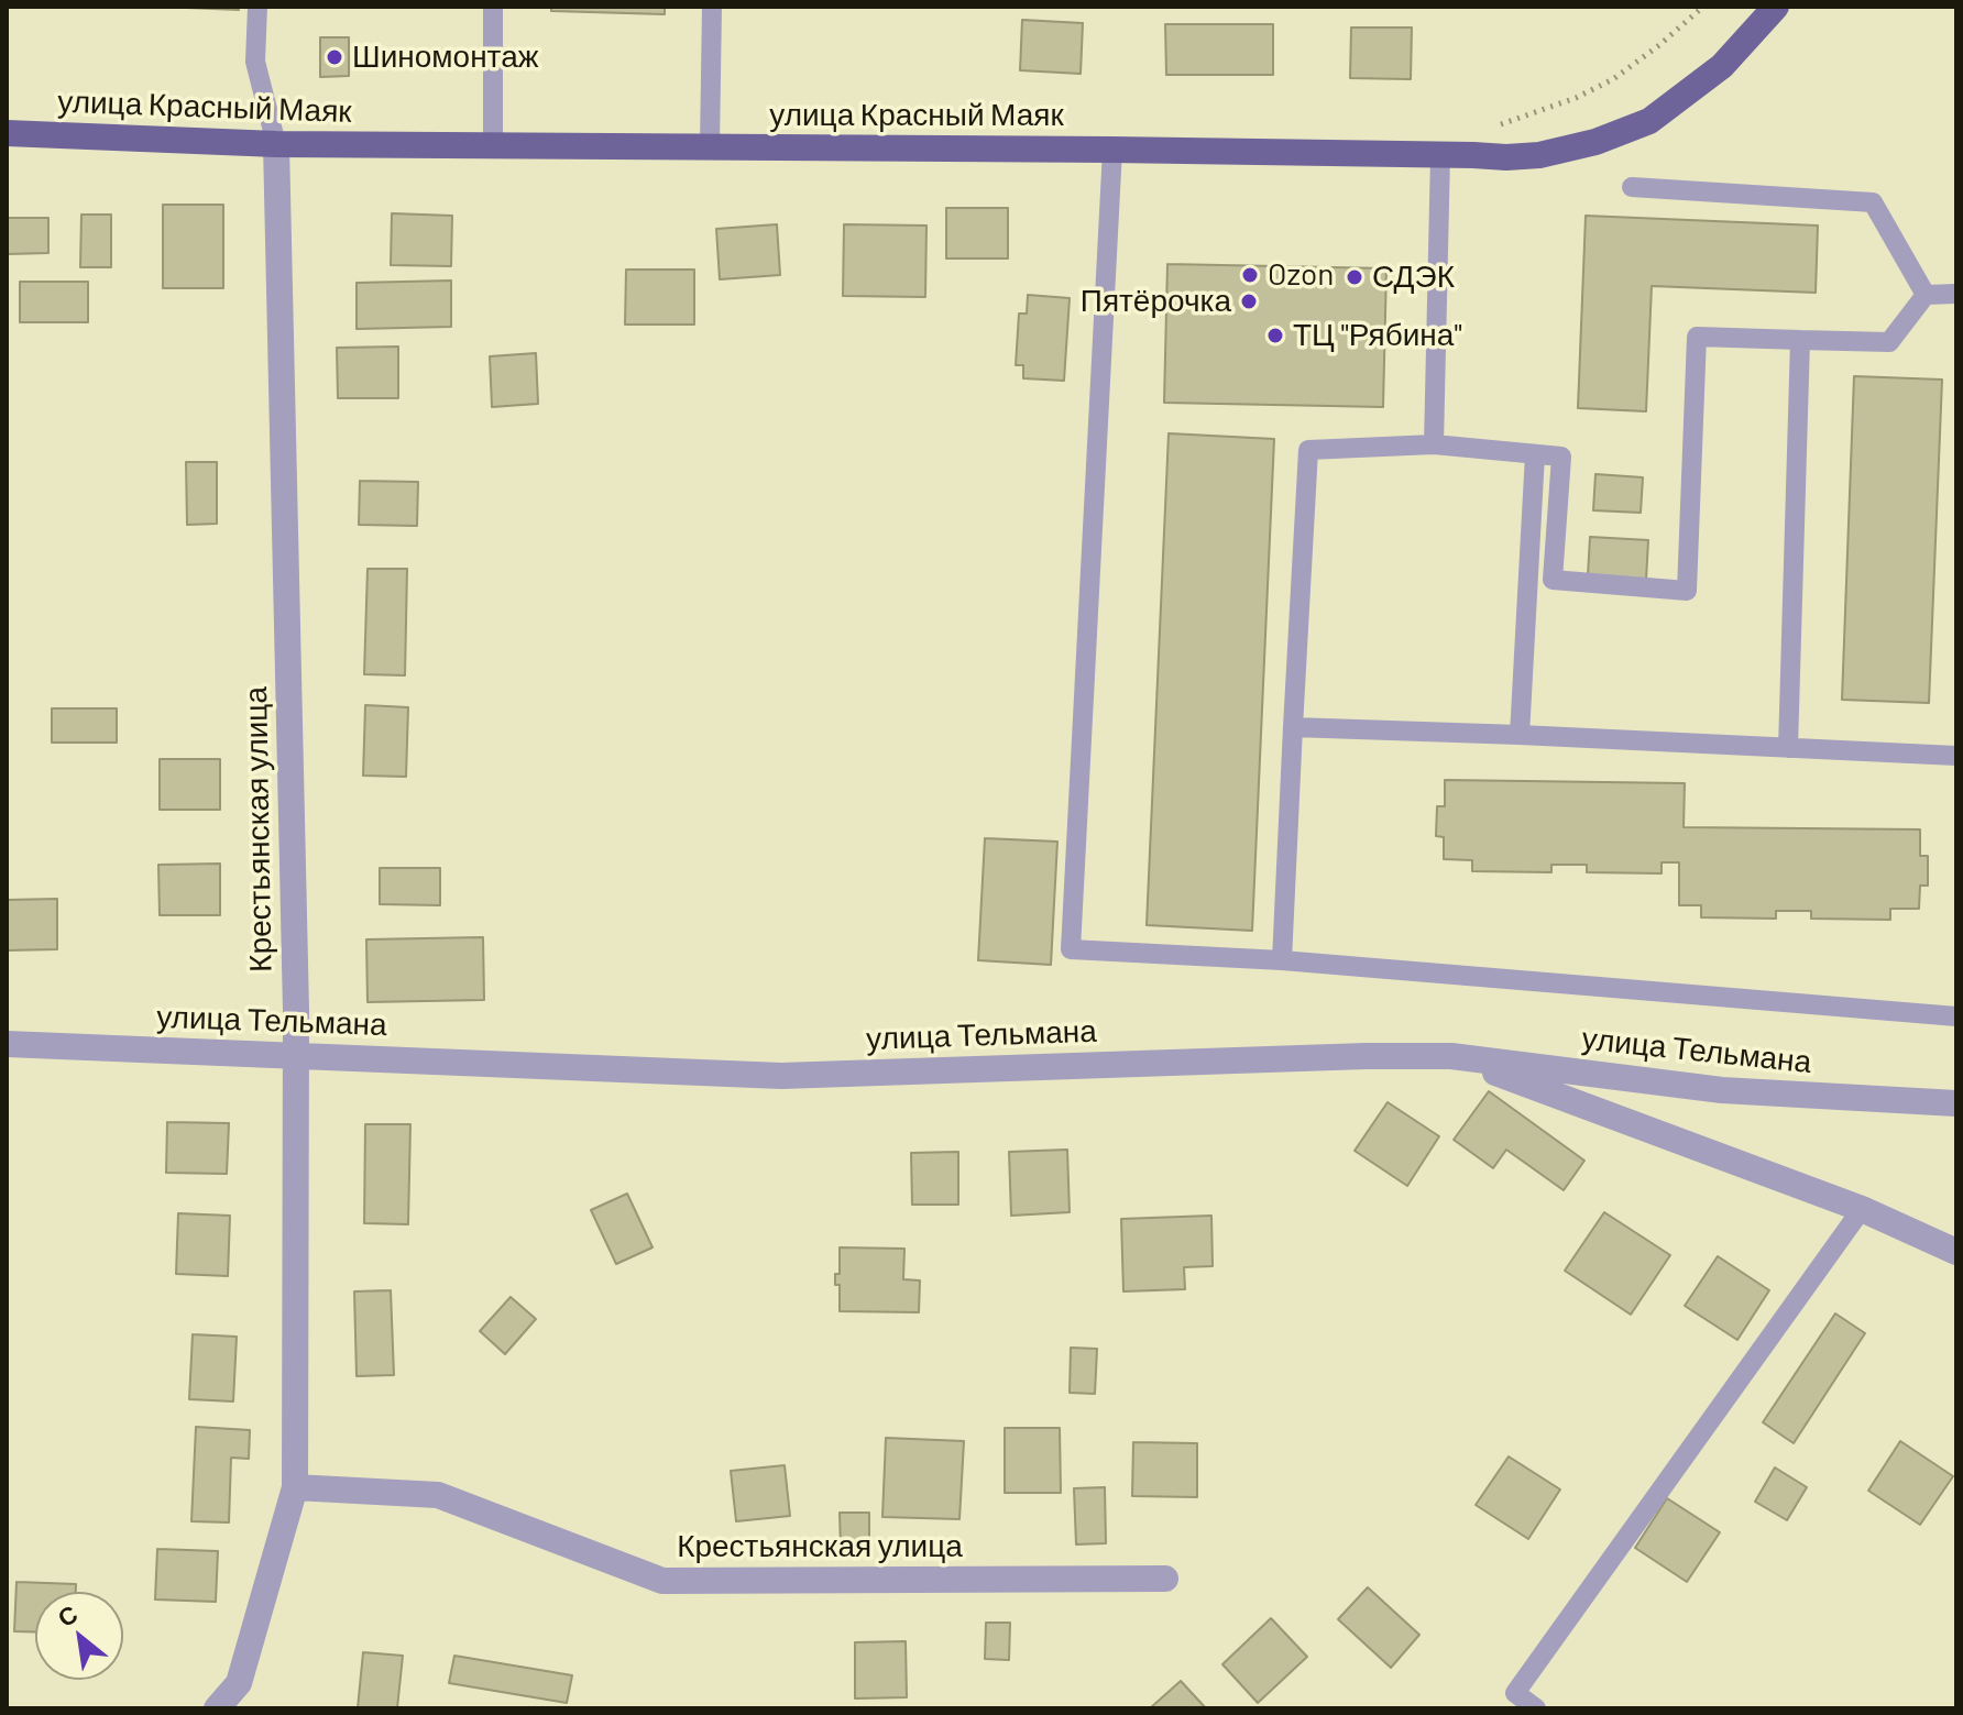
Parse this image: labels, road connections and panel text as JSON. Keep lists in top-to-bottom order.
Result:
{
  "streets": {
    "main road": ["улица Красный Маяк"],
    "street": ["Крестьянская улица", "улица Тельмана"]
  },
  "crossings": [
    ["улица Красный Маяк", "Крестьянская улица"],
    ["Крестьянская улица", "улица Тельмана"]
  ],
  "places": [
    "Шиномонтаж",
    "Ozon",
    "СДЭК",
    "Пятёрочка",
    "ТЦ \"Рябина\""
  ],
  "north": "top left"
}
